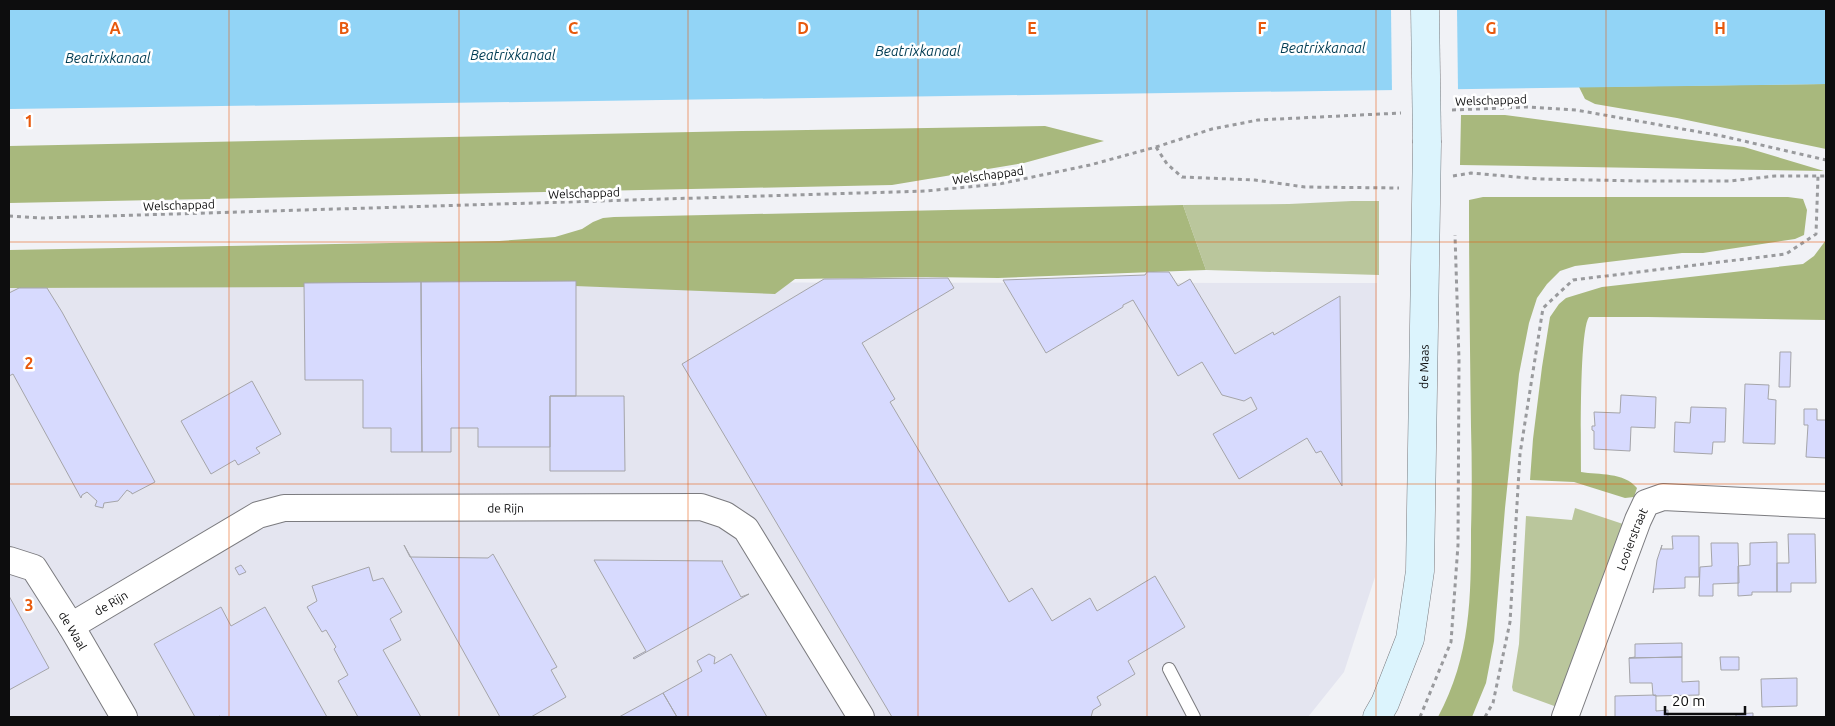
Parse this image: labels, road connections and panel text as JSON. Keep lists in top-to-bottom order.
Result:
{
  "streets": {
    "street": [
      "de Maas",
      "de Rijn",
      "Looierstraat",
      "de Waal"
    ],
    "path": ["Welschappad"]
  },
  "crossings": [
    ["de Rijn", "de Waal"]
  ],
  "water": ["Beatrixkanaal"],
  "scale_bar": "20 m",
  "grid": {
    "columns": [
      "A",
      "B",
      "C",
      "D",
      "E",
      "F",
      "G",
      "H"
    ],
    "rows": ["1", "2", "3"]
  }
}
